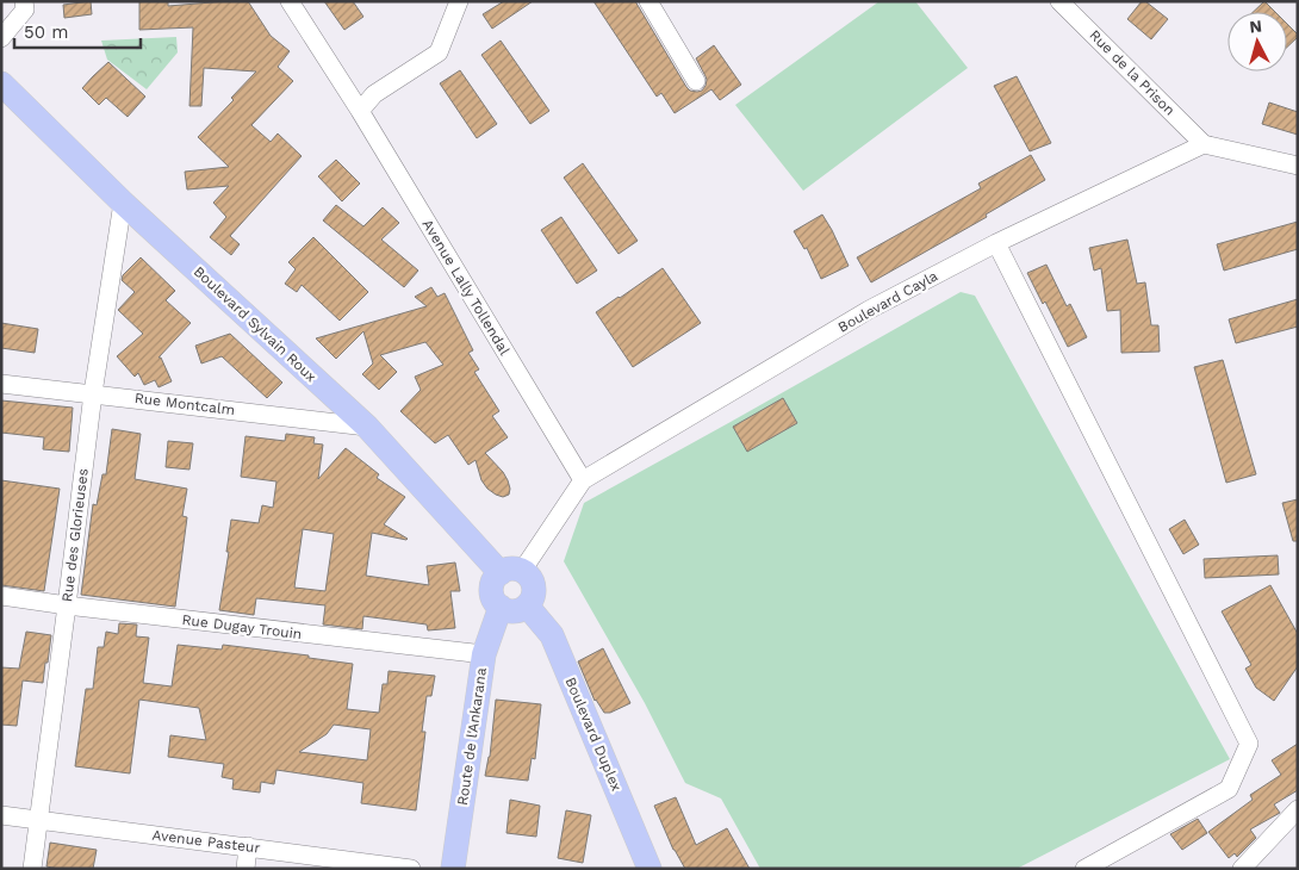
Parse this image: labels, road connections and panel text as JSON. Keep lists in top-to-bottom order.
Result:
{
  "streets": {
    "main road": ["Boulevard Sylvain Roux", "Boulevard Duplex", "Route de l'Ankarana"],
    "street": [
      "Rue de la Prison",
      "Avenue Lally Tollendal",
      "Boulevard Cayla",
      "Rue Montcalm",
      "Rue des Glorieuses",
      "Rue Dugay Trouin",
      "Avenue Pasteur"
    ]
  },
  "crossings": [
    ["Rue de la Prison", "Boulevard Cayla"],
    ["Avenue Lally Tollendal", "Boulevard Cayla"],
    ["Boulevard Sylvain Roux", "Rue Montcalm"],
    ["Boulevard Sylvain Roux", "Rue des Glorieuses"],
    ["Boulevard Sylvain Roux", "Boulevard Duplex"],
    ["Boulevard Sylvain Roux", "Route de l'Ankarana"],
    ["Rue Montcalm", "Rue des Glorieuses"],
    ["Rue des Glorieuses", "Rue Dugay Trouin"],
    ["Rue des Glorieuses", "Avenue Pasteur"],
    ["Rue Dugay Trouin", "Route de l'Ankarana"],
    ["Boulevard Duplex", "Route de l'Ankarana"]
  ],
  "scale_bar": "50 m",
  "north": "top"
}
